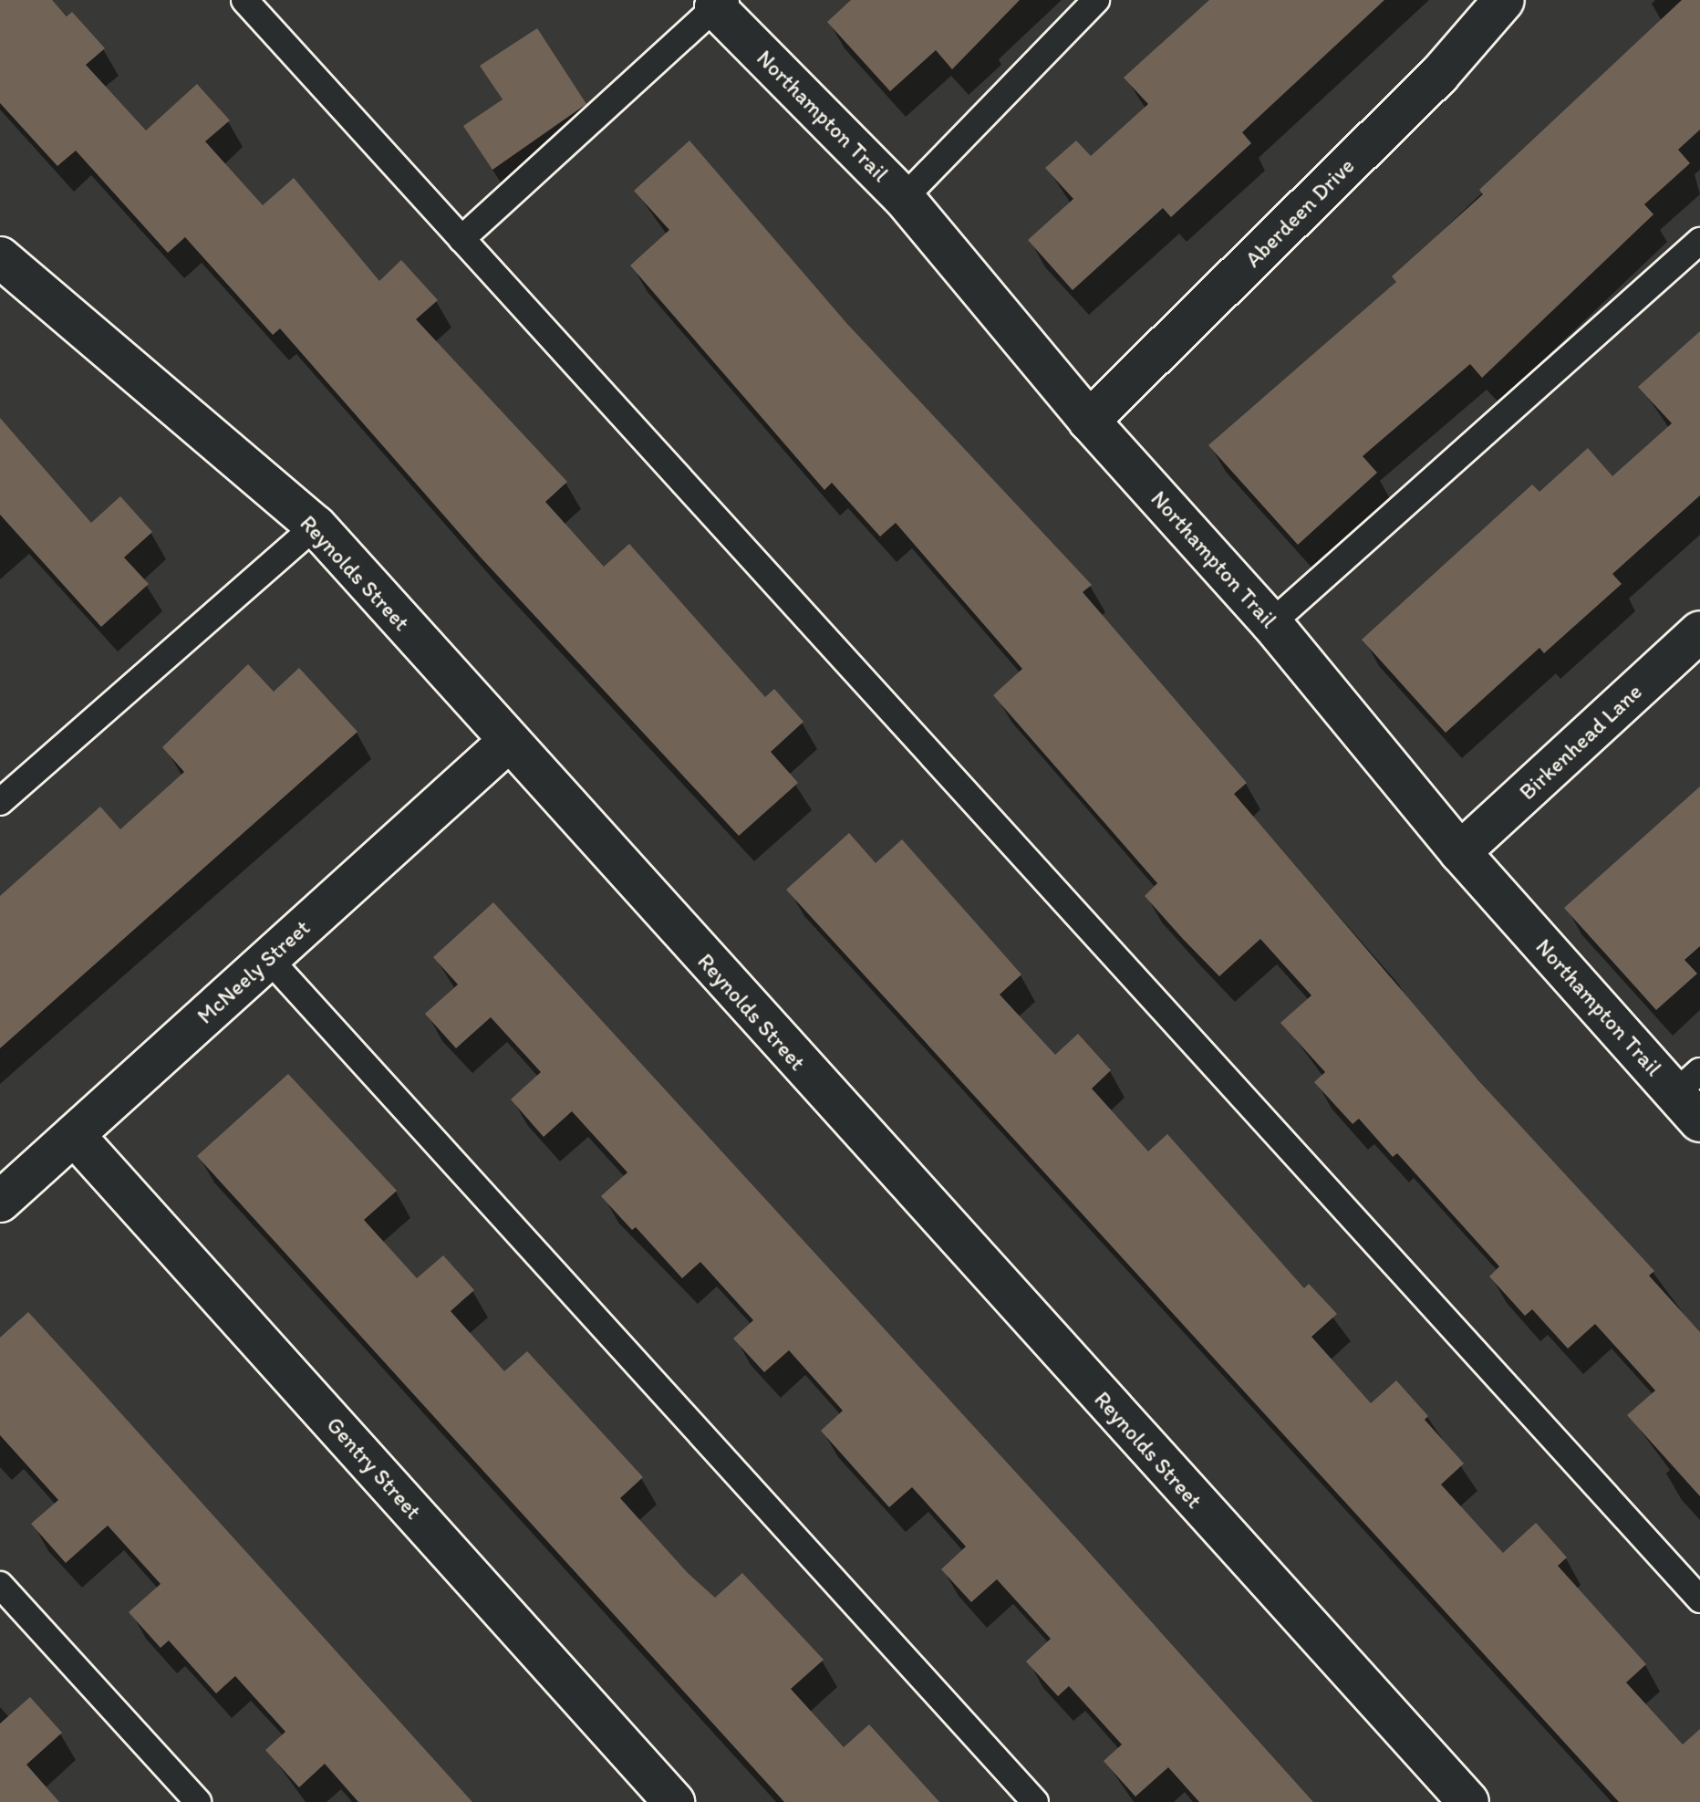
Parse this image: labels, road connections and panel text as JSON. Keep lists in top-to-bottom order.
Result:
{
  "streets": {
    "street": [
      "Northampton Trail",
      "Aberdeen Drive",
      "Reynolds Street",
      "Birkenhead Lane",
      "McNeely Street",
      "Gentry Street"
    ]
  },
  "crossings": [
    ["Northampton Trail", "Aberdeen Drive"],
    ["Northampton Trail", "Birkenhead Lane"],
    ["Reynolds Street", "McNeely Street"],
    ["McNeely Street", "Gentry Street"]
  ]
}
